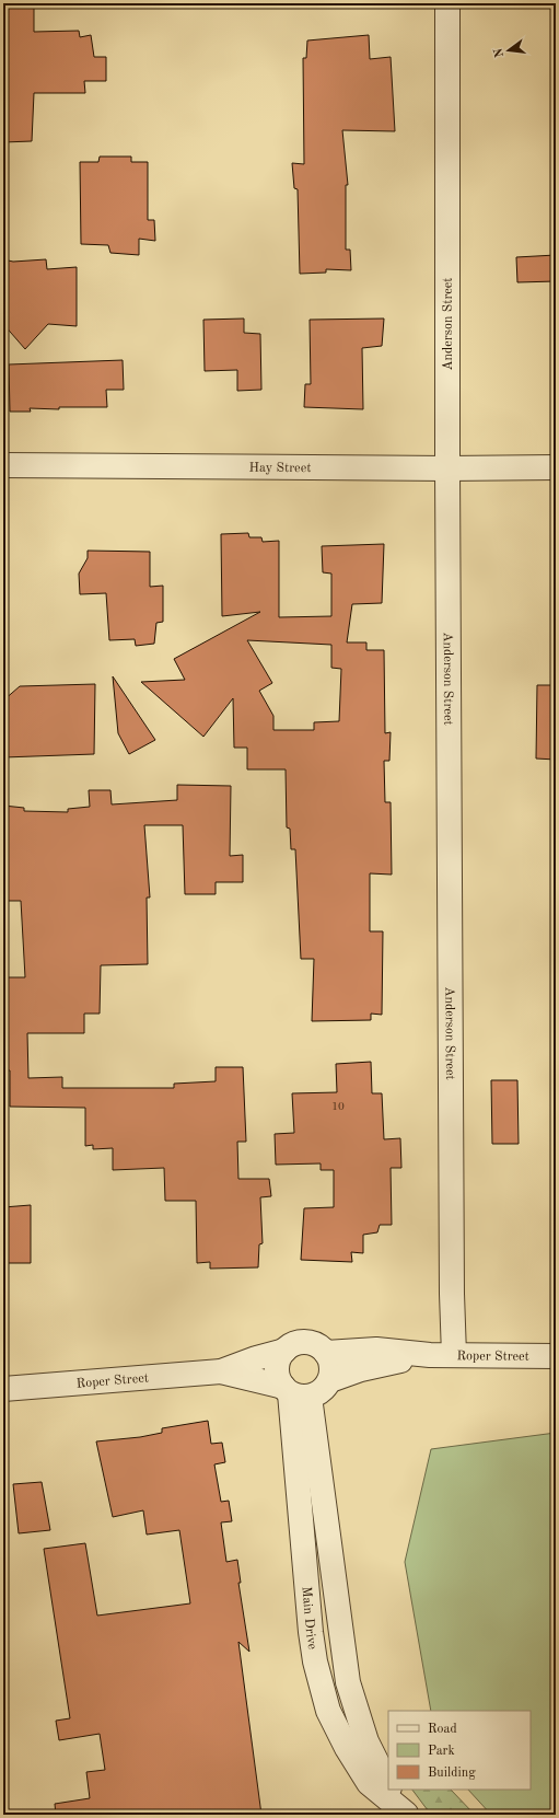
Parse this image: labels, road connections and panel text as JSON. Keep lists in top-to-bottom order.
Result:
{
  "streets": {
    "street": [
      "Anderson Street",
      "Hay Street",
      "Roper Street",
      "Main Drive"
    ]
  },
  "crossings": [
    ["Anderson Street", "Hay Street"],
    ["Anderson Street", "Roper Street"],
    ["Roper Street", "Main Drive"]
  ],
  "house_numbers": ["10"],
  "legend": ["Road", "Park", "Building"],
  "north": "left"
}
